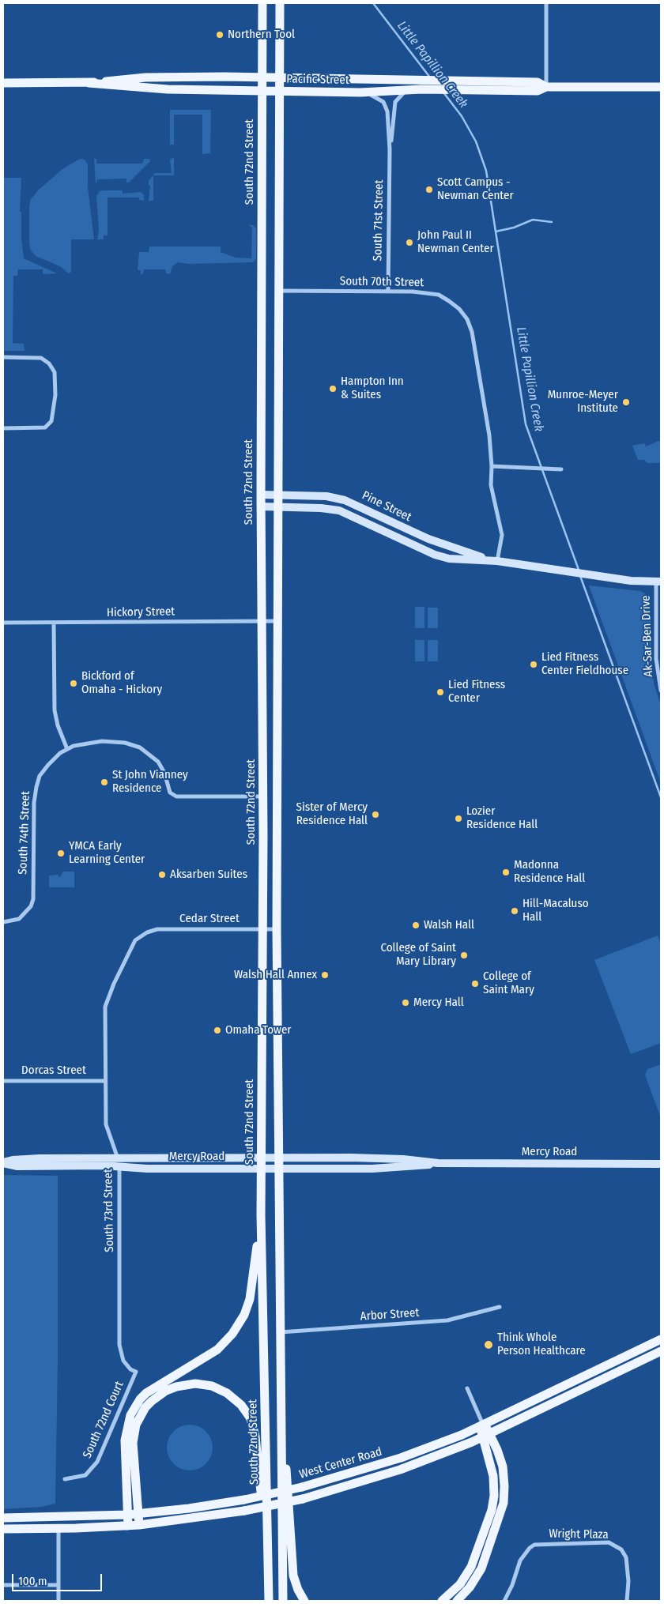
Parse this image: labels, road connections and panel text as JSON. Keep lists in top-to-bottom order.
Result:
{
  "streets": {
    "main road": [
      "Pacific Street",
      "South 72nd Street",
      "Pine Street",
      "Mercy Road",
      "West Center Road"
    ],
    "street": [
      "South 71st Street",
      "South 70th Street",
      "Hickory Street",
      "Ak-Sar-Ben Drive",
      "South 74th Street",
      "Cedar Street",
      "Dorcas Street",
      "South 73rd Street",
      "Arbor Street",
      "South 72nd Court",
      "Wright Plaza"
    ]
  },
  "crossings": [
    ["Pacific Street", "South 72nd Street"],
    ["Pacific Street", "South 71st Street"],
    ["South 72nd Street", "Pine Street"],
    ["South 72nd Street", "Hickory Street"],
    ["South 72nd Street", "Cedar Street"],
    ["South 72nd Street", "Mercy Road"],
    ["South 71st Street", "South 70th Street"],
    ["South 70th Street", "Pine Street"],
    ["Pine Street", "Ak-Sar-Ben Drive"],
    ["Cedar Street", "South 73rd Street"],
    ["Dorcas Street", "South 73rd Street"],
    ["Mercy Road", "South 73rd Street"],
    ["South 73rd Street", "South 72nd Court"]
  ],
  "water": ["Little Papillion Creek"],
  "places": [
    "Northern Tool",
    "Scott Campus - Newman Center",
    "John Paul II Newman Center",
    "Hampton Inn & Suites",
    "Munroe-Meyer Institute",
    "Lied Fitness Center Fieldhouse",
    "Bickford of Omaha - Hickory",
    "Lied Fitness Center",
    "St John Vianney Residence",
    "Sister of Mercy Residence Hall",
    "Lozier Residence Hall",
    "YMCA Early Learning Center",
    "Madonna Residence Hall",
    "Aksarben Suites",
    "Hill-Macaluso Hall",
    "Walsh Hall",
    "College of Saint Mary Library",
    "Walsh Hall Annex",
    "College of Saint Mary",
    "Mercy Hall",
    "Omaha Tower",
    "Think Whole Person Healthcare"
  ],
  "scale_bar": "100 m"
}
